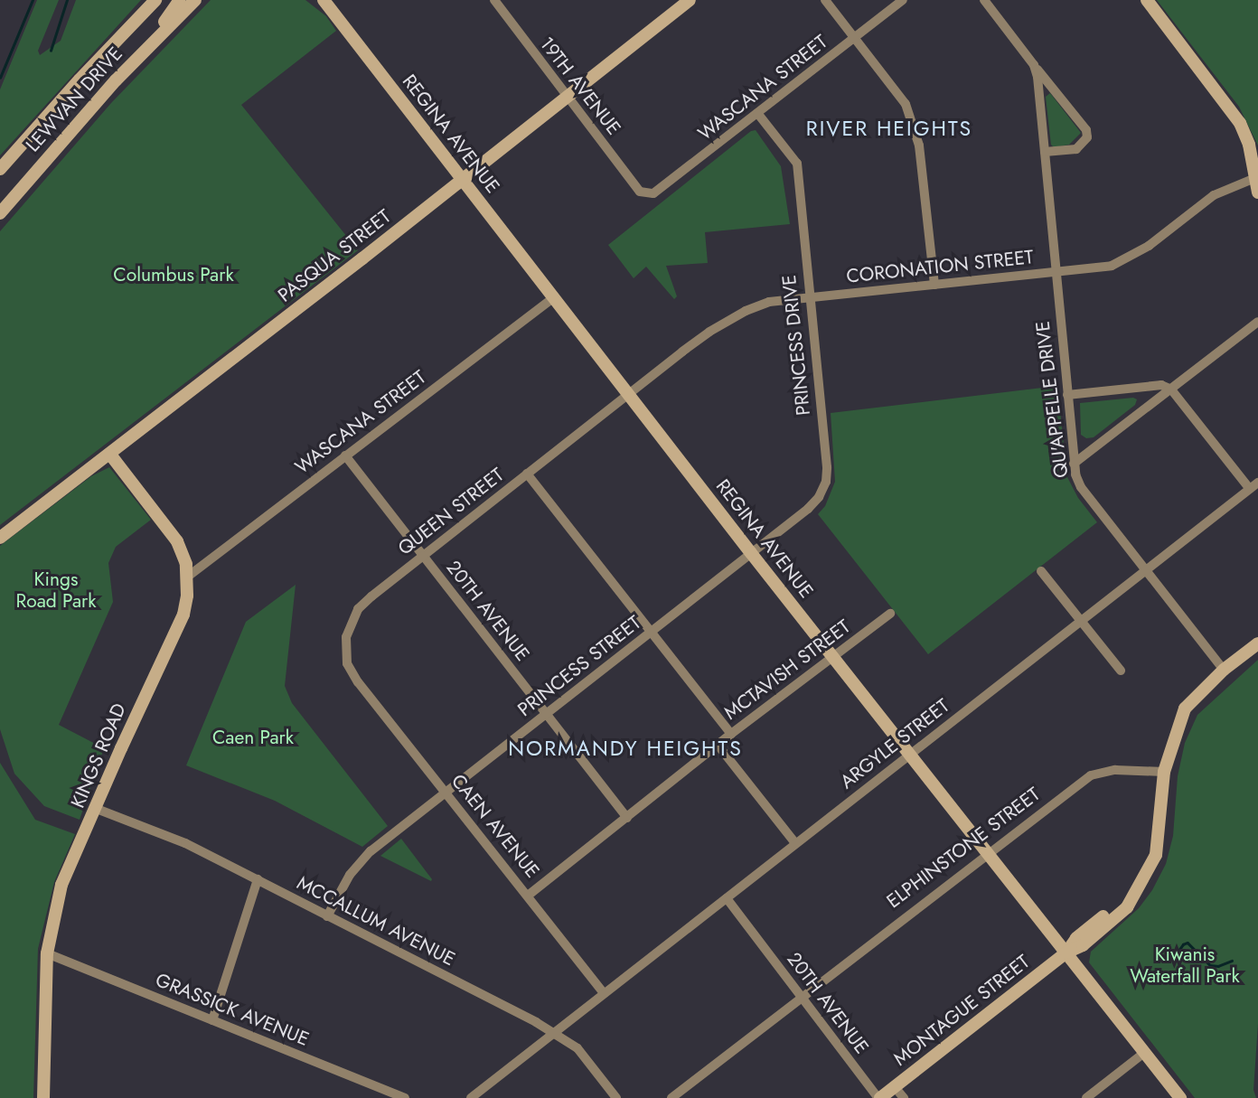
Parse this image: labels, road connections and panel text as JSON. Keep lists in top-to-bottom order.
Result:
{
  "streets": {
    "street": [
      "19TH AVENUE",
      "WASCANA STREET",
      "LEWVAN DRIVE",
      "REGINA AVENUE",
      "PASQUA STREET",
      "CORONATION STREET",
      "PRINCESS DRIVE",
      "QU'APPELLE DRIVE",
      "QUEEN STREET",
      "20TH AVENUE",
      "PRINCESS STREET",
      "MCTAVISH STREET",
      "ARGYLE STREET",
      "KINGS ROAD",
      "CAEN AVENUE",
      "ELPHINSTONE STREET",
      "MCCALLUM AVENUE",
      "GRASSICK AVENUE",
      "MONTAGUE STREET"
    ]
  },
  "crossings": [
    ["19TH AVENUE", "WASCANA STREET"],
    ["19TH AVENUE", "PASQUA STREET"],
    ["WASCANA STREET", "REGINA AVENUE"],
    ["WASCANA STREET", "PRINCESS DRIVE"],
    ["WASCANA STREET", "20TH AVENUE"],
    ["WASCANA STREET", "KINGS ROAD"],
    ["REGINA AVENUE", "PASQUA STREET"],
    ["REGINA AVENUE", "CORONATION STREET"],
    ["REGINA AVENUE", "PRINCESS DRIVE"],
    ["REGINA AVENUE", "QUEEN STREET"],
    ["REGINA AVENUE", "PRINCESS STREET"],
    ["REGINA AVENUE", "MCTAVISH STREET"],
    ["REGINA AVENUE", "ARGYLE STREET"],
    ["REGINA AVENUE", "ELPHINSTONE STREET"],
    ["REGINA AVENUE", "MONTAGUE STREET"],
    ["PASQUA STREET", "KINGS ROAD"],
    ["CORONATION STREET", "PRINCESS DRIVE"],
    ["CORONATION STREET", "QU'APPELLE DRIVE"],
    ["CORONATION STREET", "QUEEN STREET"],
    ["PRINCESS DRIVE", "PRINCESS STREET"],
    ["QU'APPELLE DRIVE", "ARGYLE STREET"],
    ["QUEEN STREET", "20TH AVENUE"],
    ["QUEEN STREET", "CAEN AVENUE"],
    ["20TH AVENUE", "PRINCESS STREET"],
    ["20TH AVENUE", "MCTAVISH STREET"],
    ["20TH AVENUE", "ARGYLE STREET"],
    ["20TH AVENUE", "ELPHINSTONE STREET"],
    ["20TH AVENUE", "MONTAGUE STREET"],
    ["PRINCESS STREET", "CAEN AVENUE"],
    ["PRINCESS STREET", "MCCALLUM AVENUE"],
    ["MCTAVISH STREET", "CAEN AVENUE"],
    ["ARGYLE STREET", "CAEN AVENUE"],
    ["ARGYLE STREET", "MCCALLUM AVENUE"],
    ["KINGS ROAD", "MCCALLUM AVENUE"],
    ["KINGS ROAD", "GRASSICK AVENUE"],
    ["ELPHINSTONE STREET", "MONTAGUE STREET"]
  ],
  "districts": ["RIVER HEIGHTS", "NORMANDY HEIGHTS"],
  "parks": [
    "Columbus Park",
    "Kings Road Park",
    "Caen Park",
    "Kiwanis Waterfall Park"
  ]
}
